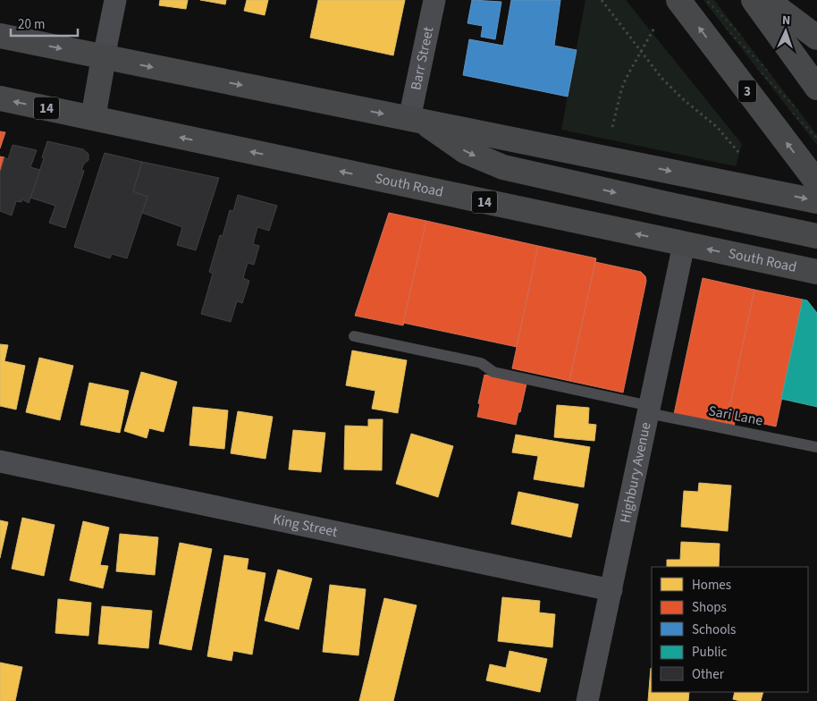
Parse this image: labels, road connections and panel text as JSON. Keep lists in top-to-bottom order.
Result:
{
  "streets": {
    "main road": ["3", "14", "South Road"],
    "street": ["Barr Street", "Highbury Avenue", "King Street"],
    "lane": ["Sari Lane"]
  },
  "crossings": [
    ["South Road", "Highbury Avenue"],
    ["Sari Lane", "Highbury Avenue"],
    ["Highbury Avenue", "King Street"]
  ],
  "legend": [
    "Homes",
    "Shops",
    "Schools",
    "Public",
    "Other"
  ],
  "scale_bar": "20 m",
  "north": "top"
}
